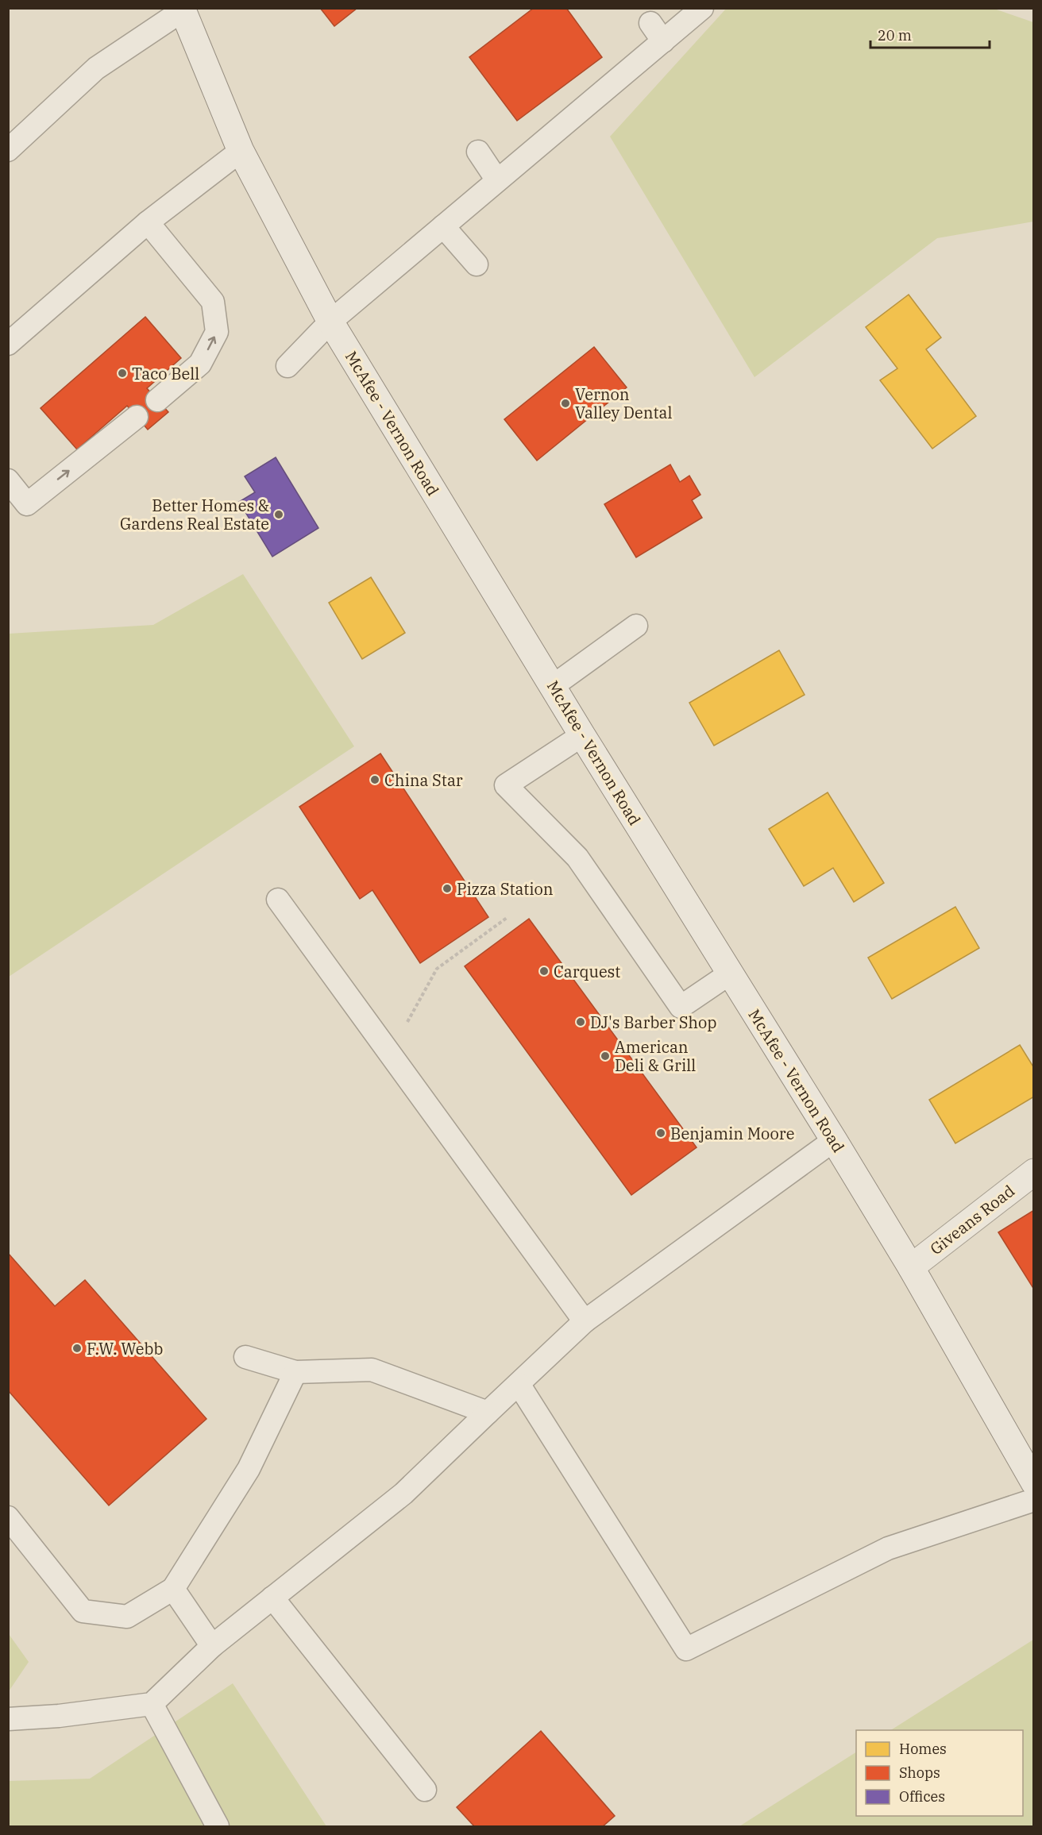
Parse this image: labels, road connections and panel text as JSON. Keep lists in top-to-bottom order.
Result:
{
  "streets": {
    "main road": ["McAfee - Vernon Road", "Giveans Road"]
  },
  "crossings": [
    ["McAfee - Vernon Road", "Giveans Road"]
  ],
  "places": [
    "Taco Bell",
    "Vernon Valley Dental",
    "Better Homes & Gardens Real Estate",
    "China Star",
    "Pizza Station",
    "Carquest",
    "DJ's Barber Shop",
    "American Deli & Grill",
    "Benjamin Moore",
    "F.W. Webb"
  ],
  "legend": ["Homes", "Shops", "Offices"],
  "scale_bar": "20 m"
}
